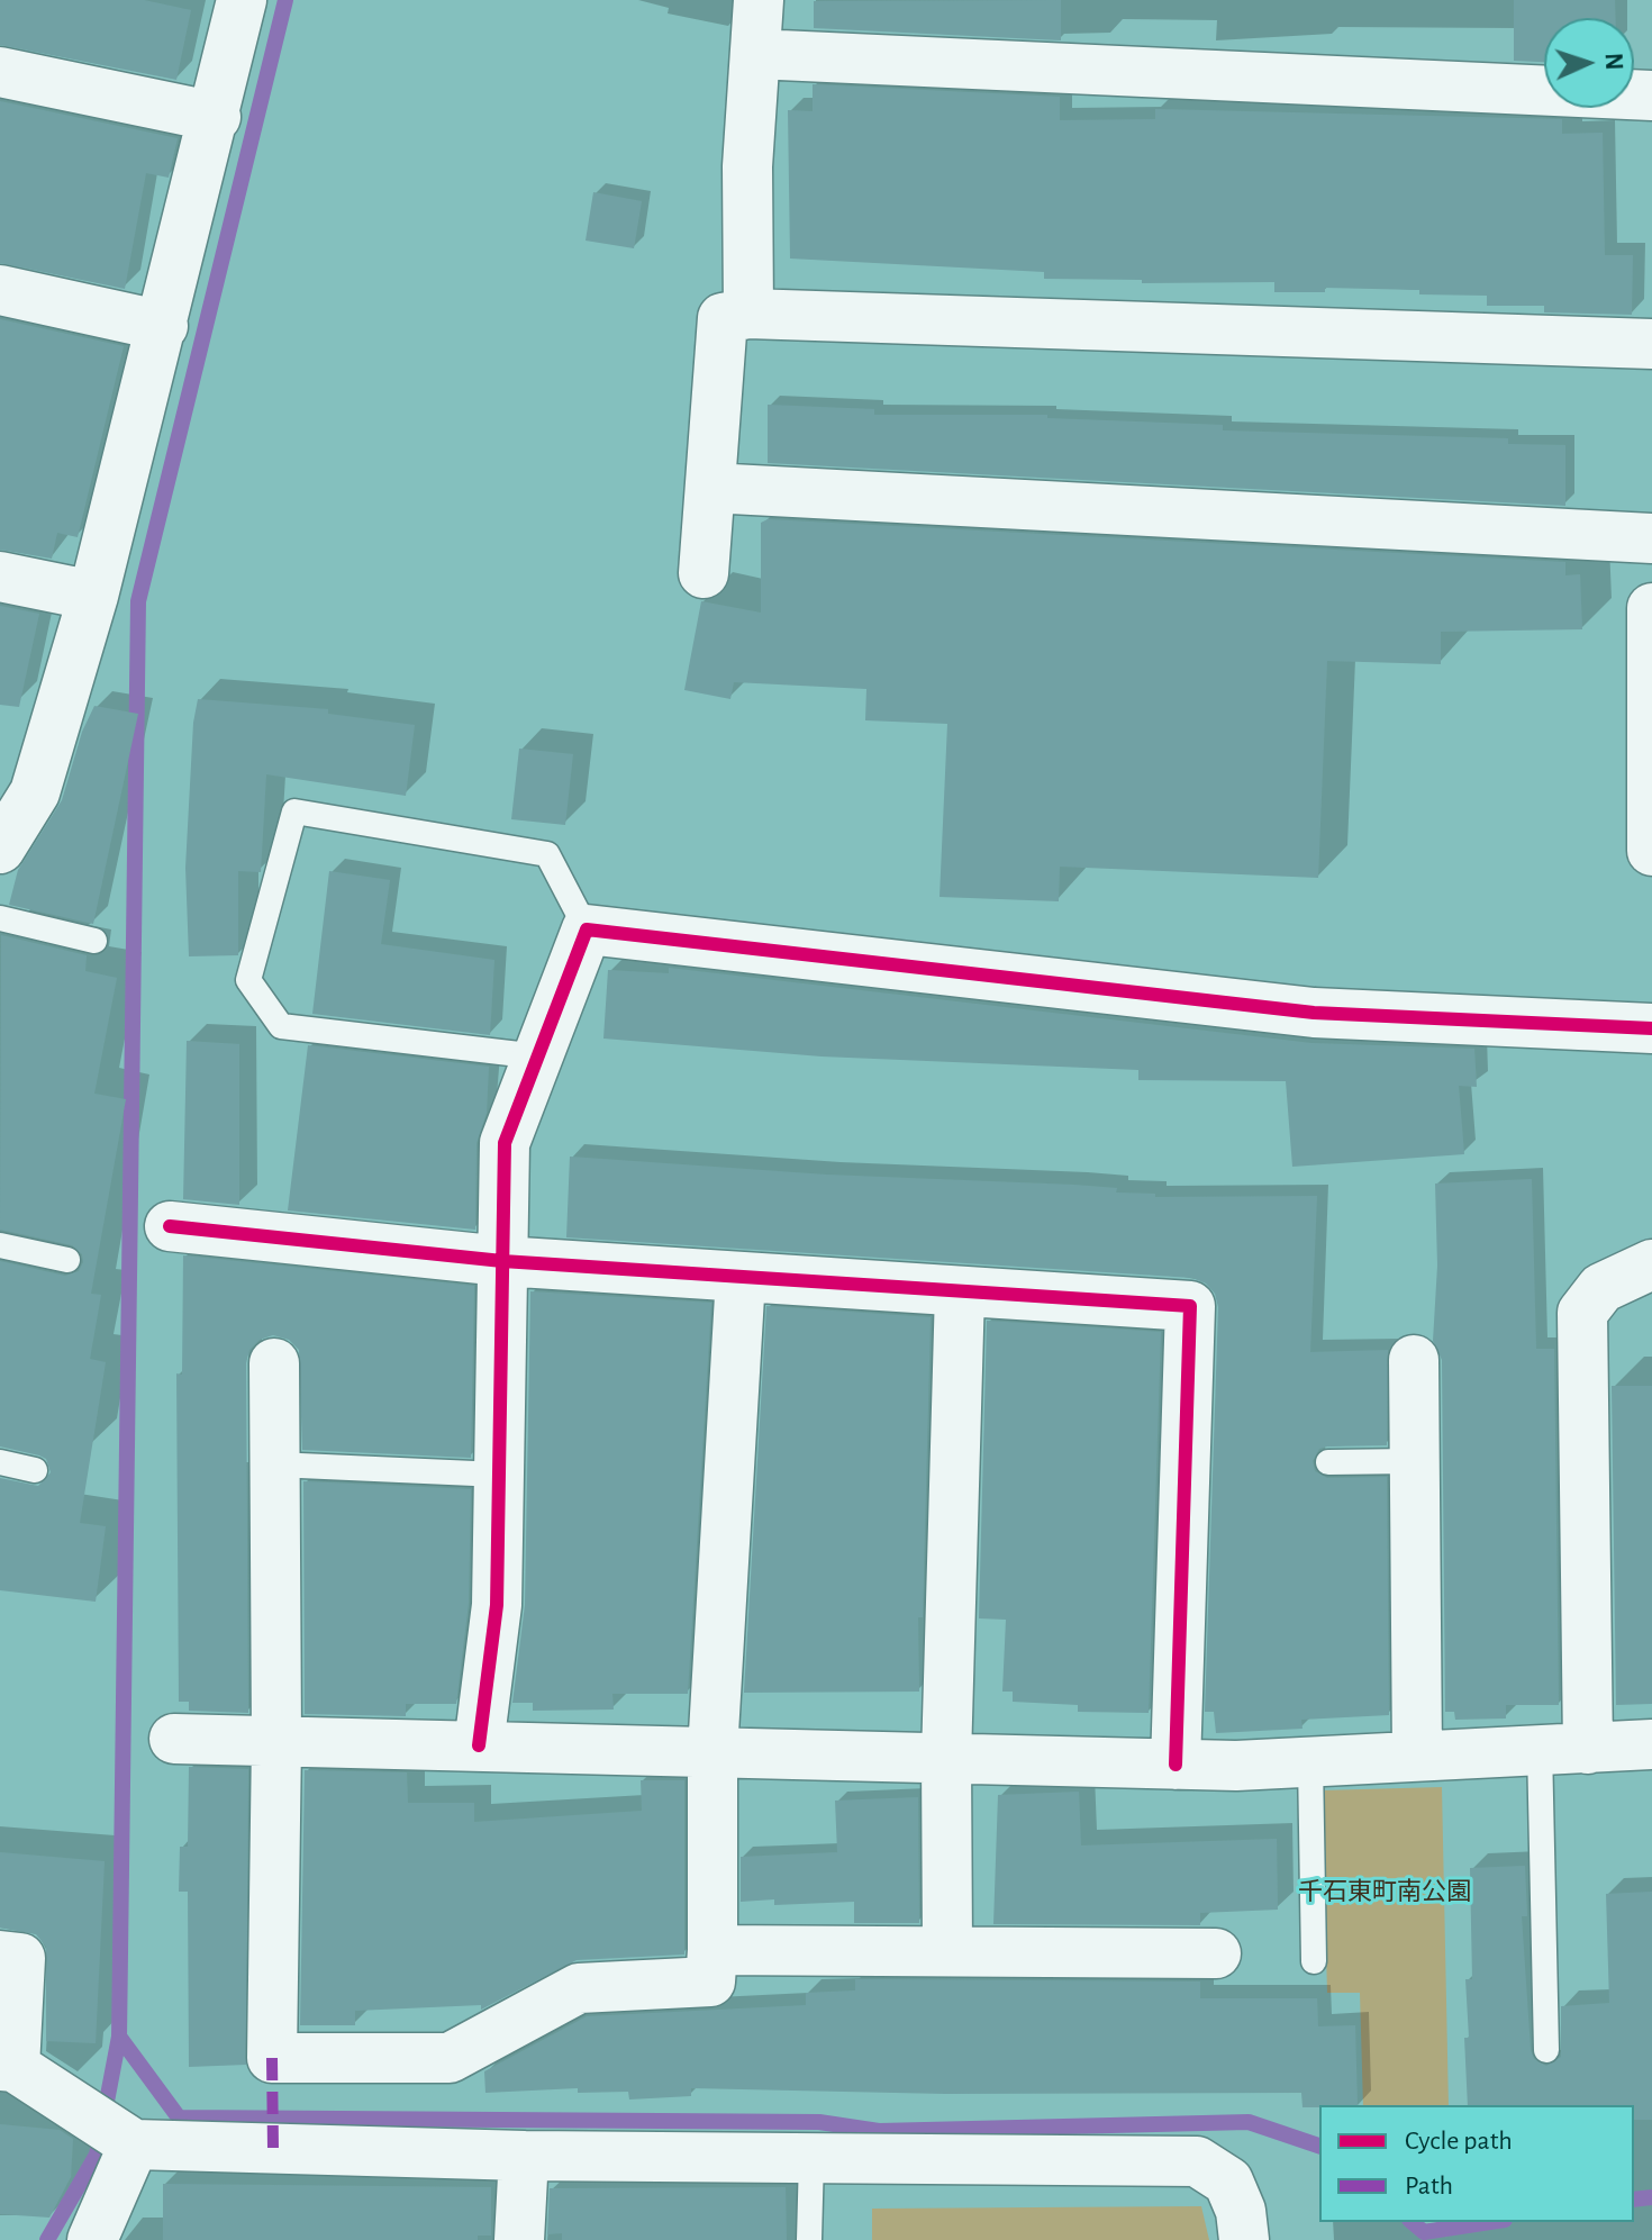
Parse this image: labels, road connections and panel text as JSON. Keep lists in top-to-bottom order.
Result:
{
  "parks": ["千石東町南公園"],
  "legend": ["Cycle path", "Path"],
  "north": "right"
}
